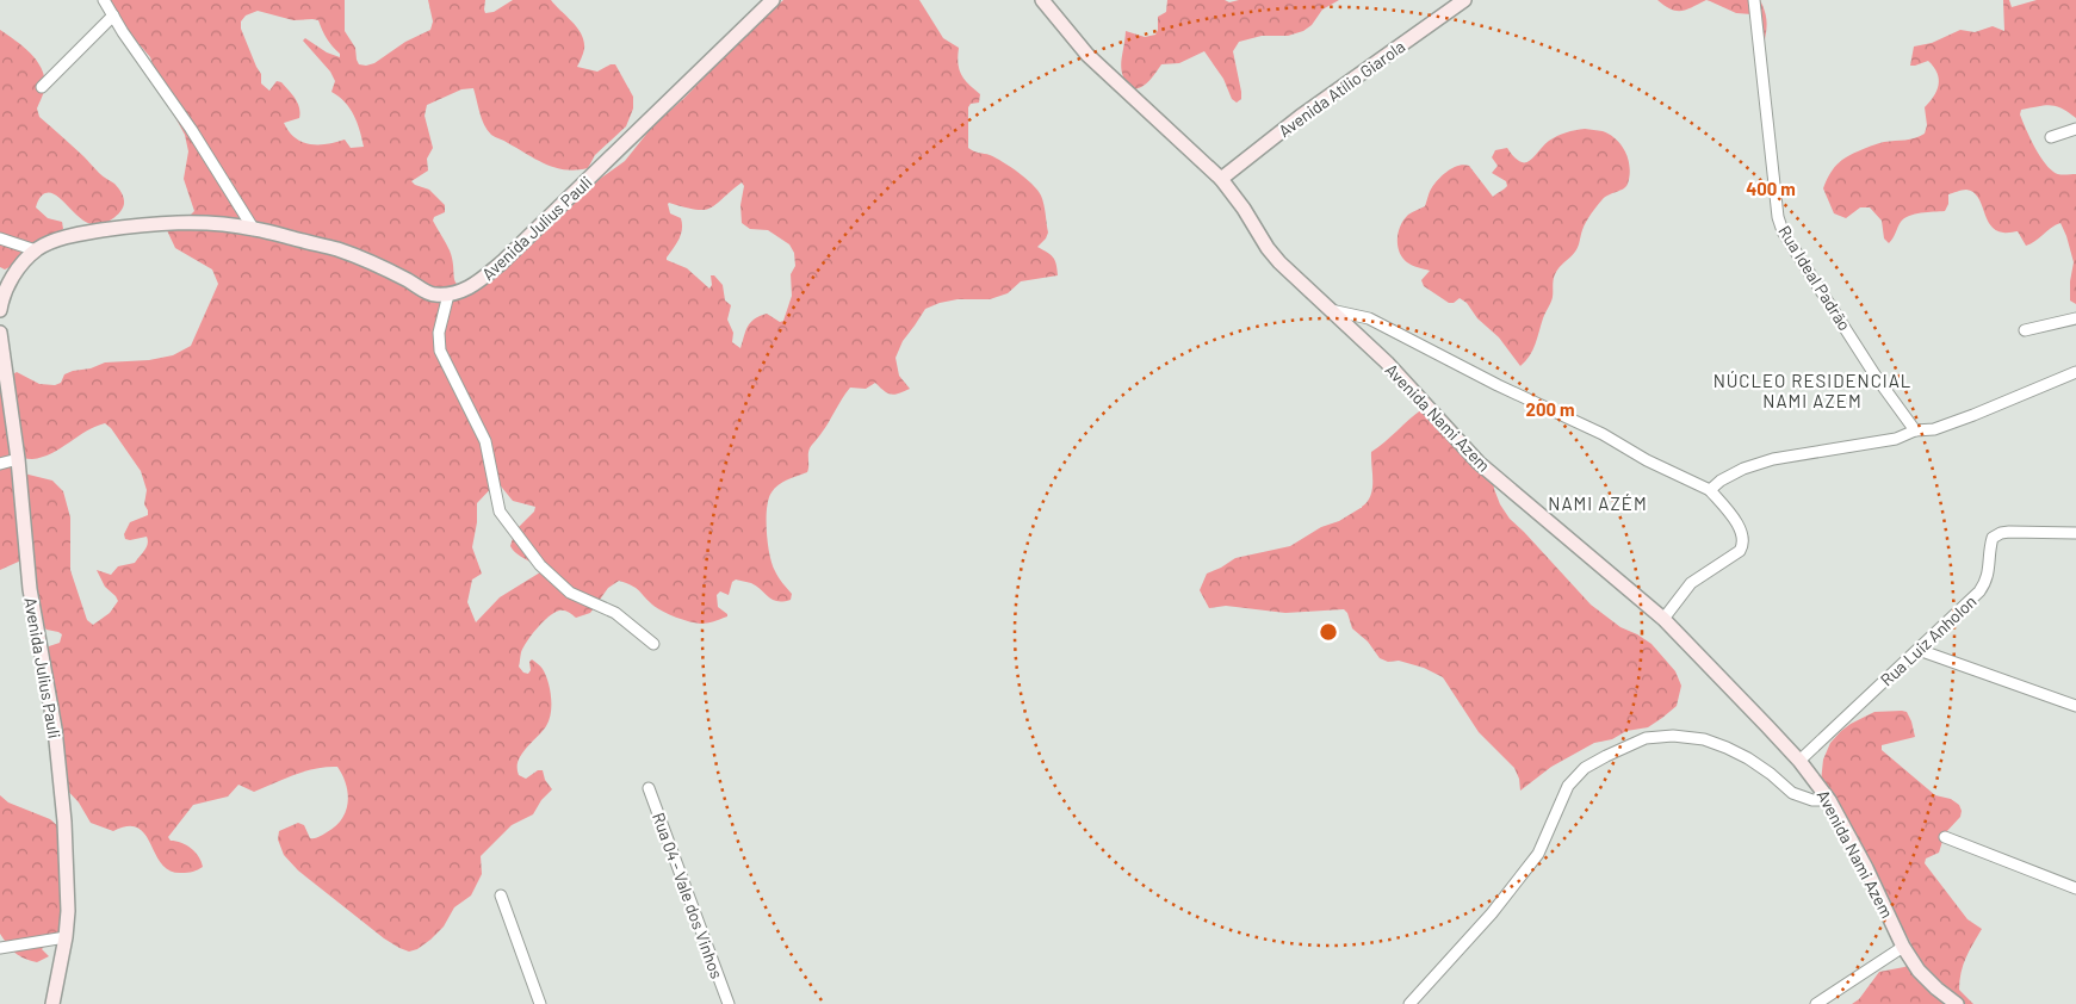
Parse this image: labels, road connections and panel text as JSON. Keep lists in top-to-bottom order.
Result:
{
  "streets": {
    "street": [
      "Avenida Atílio Giarola",
      "Avenida Julius Pauli",
      "Rua Ideal Padrão",
      "Avenida Nami Azem",
      "Rua Luiz Anholon",
      "Rua 04 - Vale dos Vinhos"
    ]
  },
  "crossings": [
    ["Avenida Atílio Giarola", "Avenida Nami Azem"],
    ["Avenida Nami Azem", "Rua Luiz Anholon"]
  ],
  "districts": ["NÚCLEO RESIDENCIAL NAMI AZEM", "NAMI AZÉM"],
  "rings": ["400 m", "200 m"]
}
